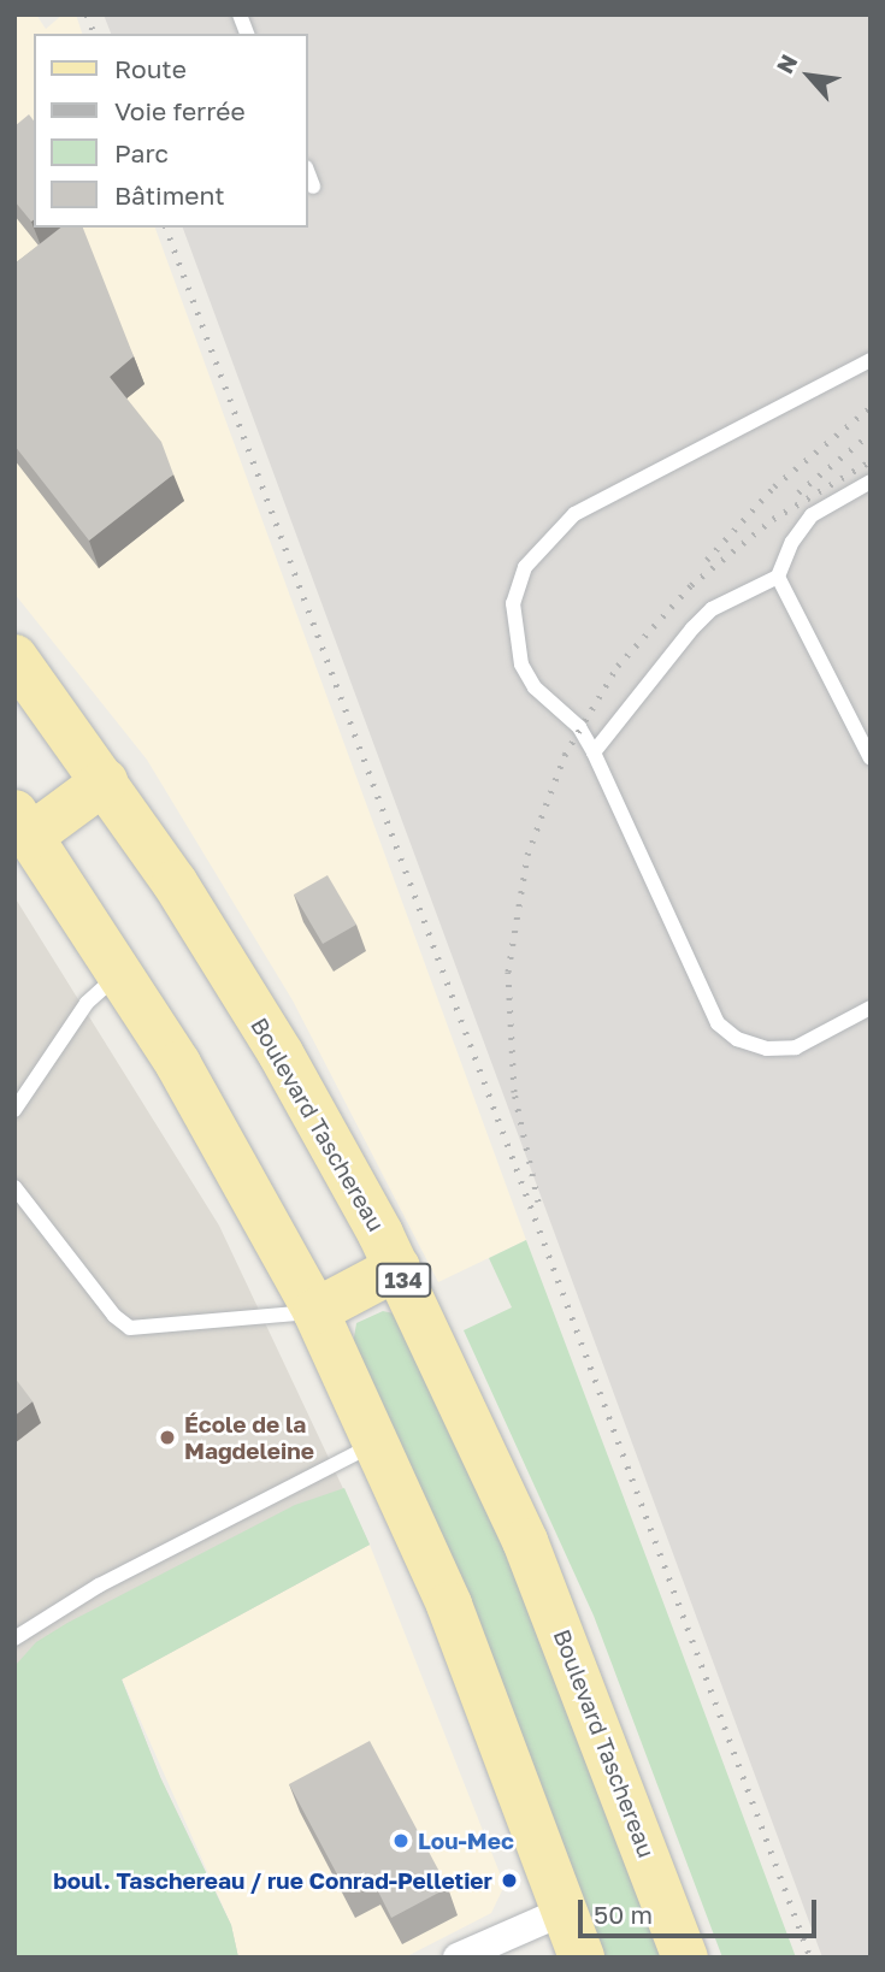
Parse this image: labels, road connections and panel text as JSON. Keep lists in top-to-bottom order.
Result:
{
  "streets": {
    "main road": ["Boulevard Taschereau", "134"]
  },
  "places": ["École de la Magdeleine", "Lou-Mec", "boul. Taschereau / rue Conrad-Pelletier"],
  "legend": [
    "Route",
    "Voie ferrée",
    "Parc",
    "Bâtiment"
  ],
  "scale_bar": "50 m",
  "north": "top left"
}
